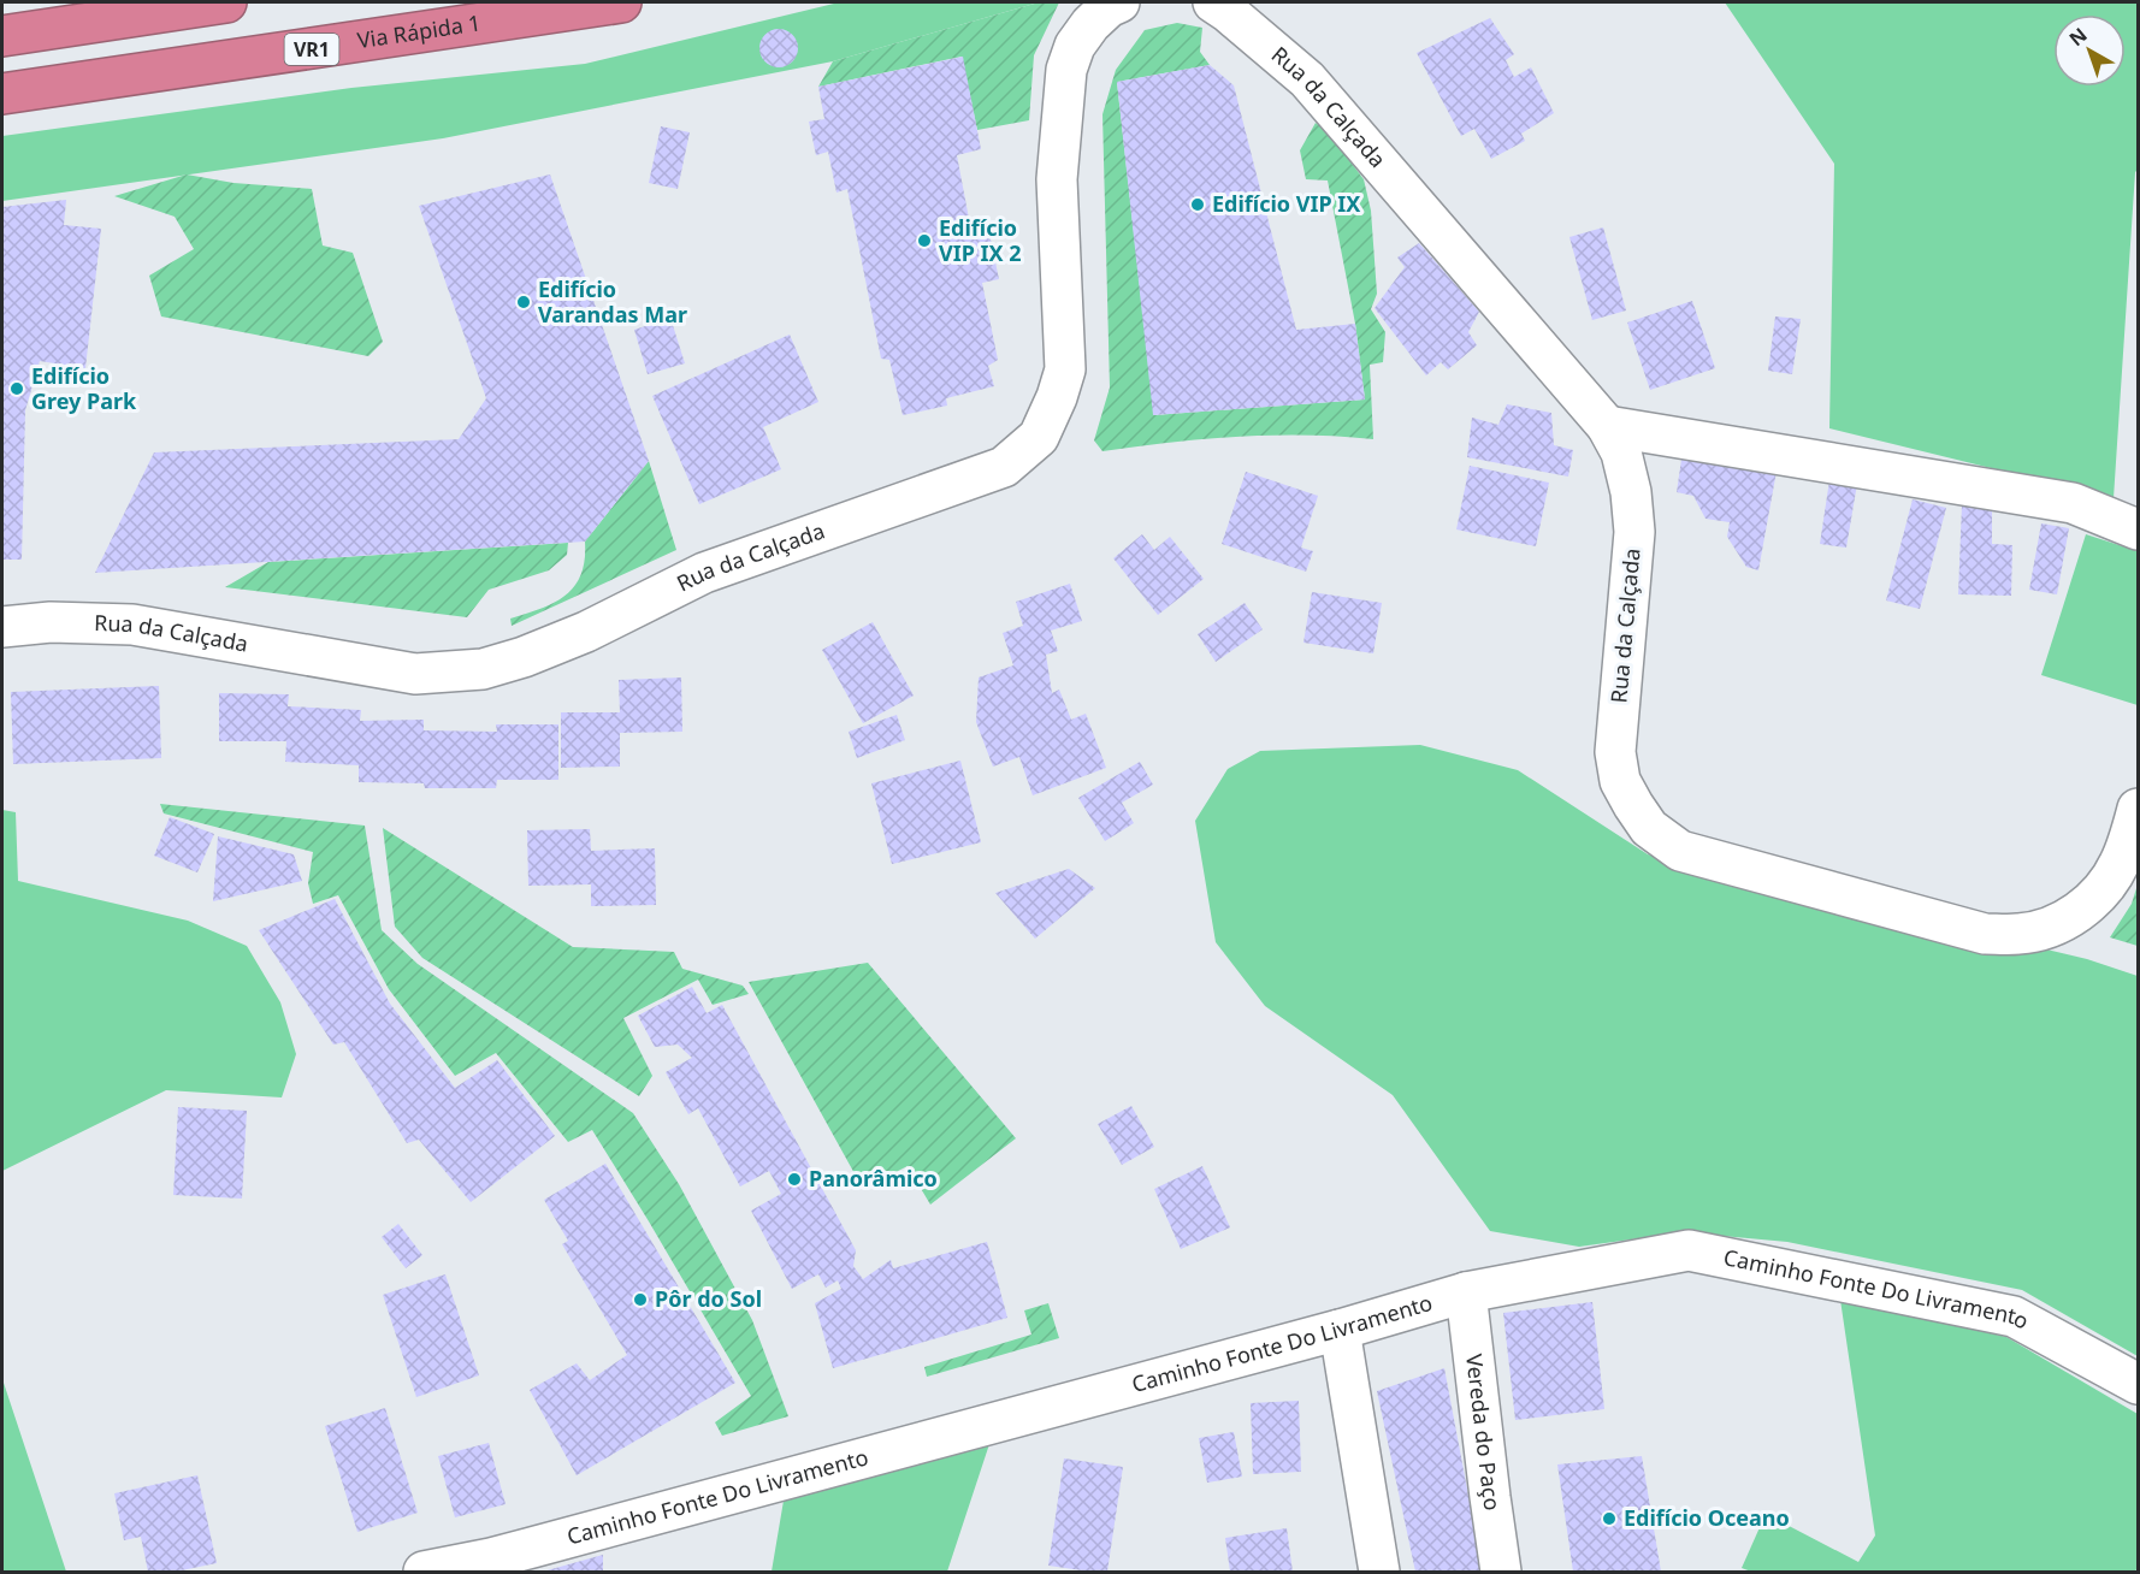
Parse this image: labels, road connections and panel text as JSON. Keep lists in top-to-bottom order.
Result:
{
  "streets": {
    "highway": ["Via Rápida 1", "VR1"],
    "street": ["Rua da Calçada", "Caminho Fonte Do Livramento", "Vereda do Paço"]
  },
  "crossings": [
    ["Caminho Fonte Do Livramento", "Vereda do Paço"]
  ],
  "places": [
    "Edifício VIP IX",
    "Edifício VIP IX 2",
    "Edifício Varandas Mar",
    "Edifício Grey Park",
    "Panorâmico",
    "Pôr do Sol",
    "Edifício Oceano"
  ],
  "north": "top left"
}
